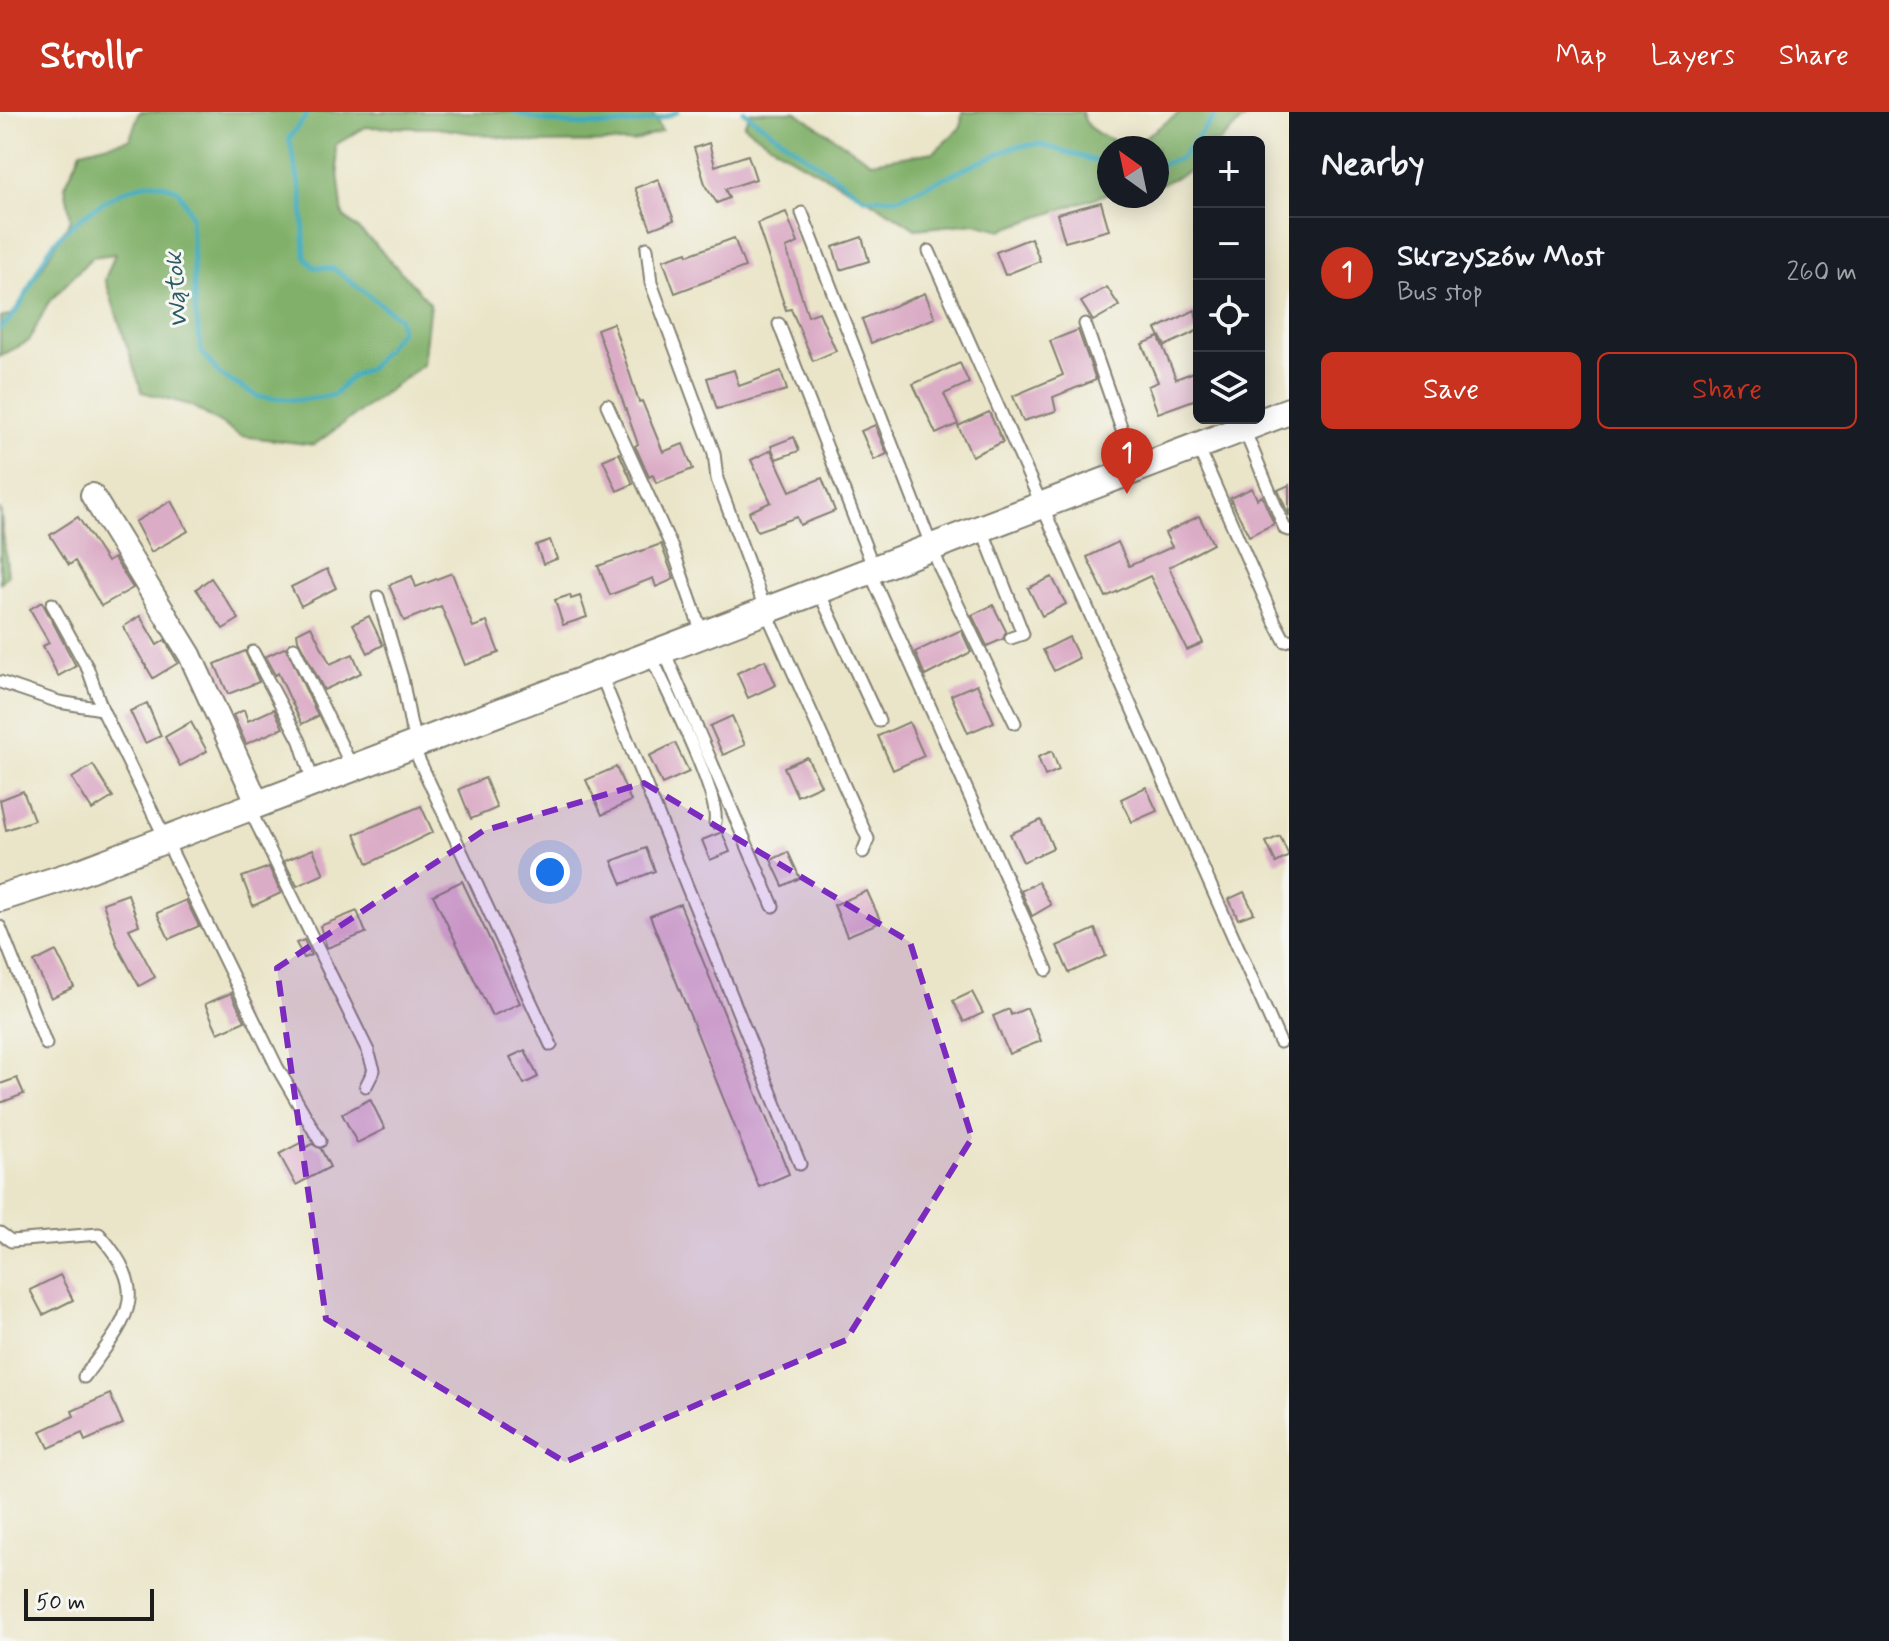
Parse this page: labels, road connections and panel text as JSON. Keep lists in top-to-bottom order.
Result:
{
  "water": ["Wątok"],
  "scale_bar": "50 m",
  "north": "top left",
  "page": {
    "header": "Strollr",
    "nav": ["Map", "Layers", "Share"],
    "heading": "Nearby",
    "map_buttons": ["+", "−"],
    "list": [
      {
        "mark": "1",
        "name": "Skrzyszów Most",
        "note": "Bus stop",
        "value": "260 m"
      }
    ],
    "buttons": ["Save", "Share"],
    "pins": "1",
    "scale": "50 m"
  }
}
